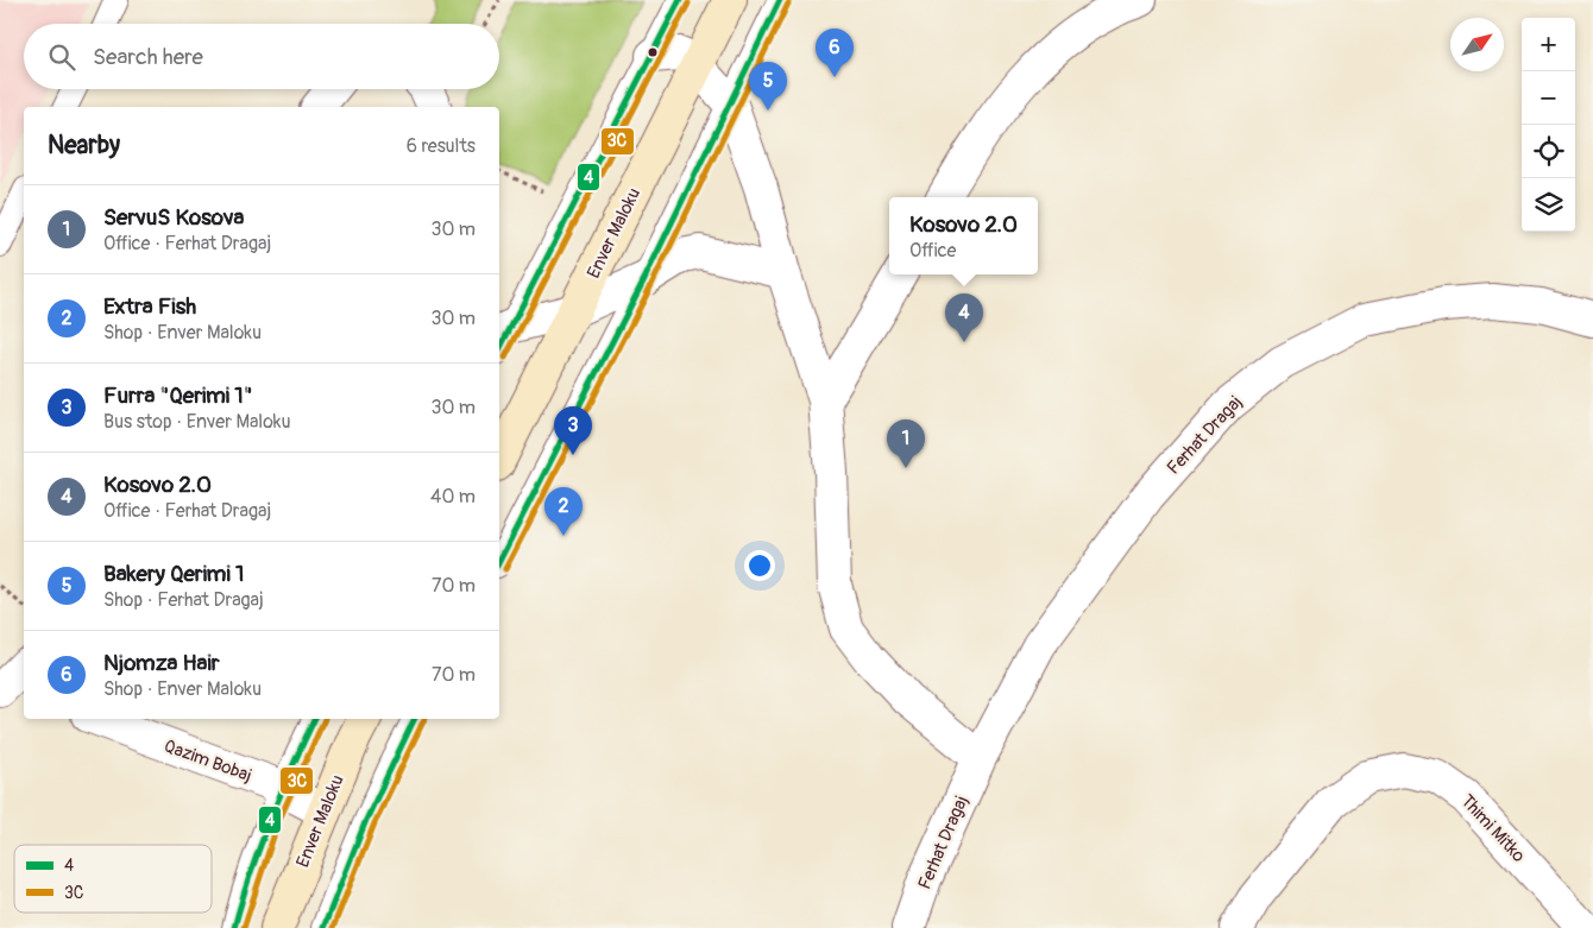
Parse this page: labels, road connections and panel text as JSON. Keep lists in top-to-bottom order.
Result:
{
  "streets": {
    "main road": ["Enver Maloku"],
    "street": ["Ferhat Dragaj", "Qazim Bobaj", "Thimi Mitko"]
  },
  "crossings": [
    ["Enver Maloku", "Qazim Bobaj"]
  ],
  "lines": ["transit line 4", "transit line 3C"],
  "legend": ["4", "3C"],
  "north": "top right",
  "page": {
    "map_buttons": ["+", "−"],
    "search": "Search here",
    "pins": [
      "6",
      "5",
      "4",
      "3",
      "1",
      "2"
    ],
    "heading": ["Nearby", "6 results"],
    "list": [
      {
        "mark": "1",
        "name": "ServuS Kosova",
        "note": "Office · Ferhat Dragaj",
        "value": "30 m"
      },
      {
        "mark": "2",
        "name": "Extra Fish",
        "note": "Shop · Enver Maloku",
        "value": "30 m"
      },
      {
        "mark": "3",
        "name": "Furra \"Qerimi 1\"",
        "note": "Bus stop · Enver Maloku",
        "value": "30 m"
      },
      {
        "mark": "4",
        "name": "Kosovo 2.0",
        "note": "Office · Ferhat Dragaj",
        "value": "40 m"
      },
      {
        "mark": "5",
        "name": "Bakery Qerimi 1",
        "note": "Shop · Ferhat Dragaj",
        "value": "70 m"
      },
      {
        "mark": "6",
        "name": "Njomza Hair",
        "note": "Shop · Enver Maloku",
        "value": "70 m"
      }
    ],
    "popup": ["Kosovo 2.0", "Office"]
  }
}
